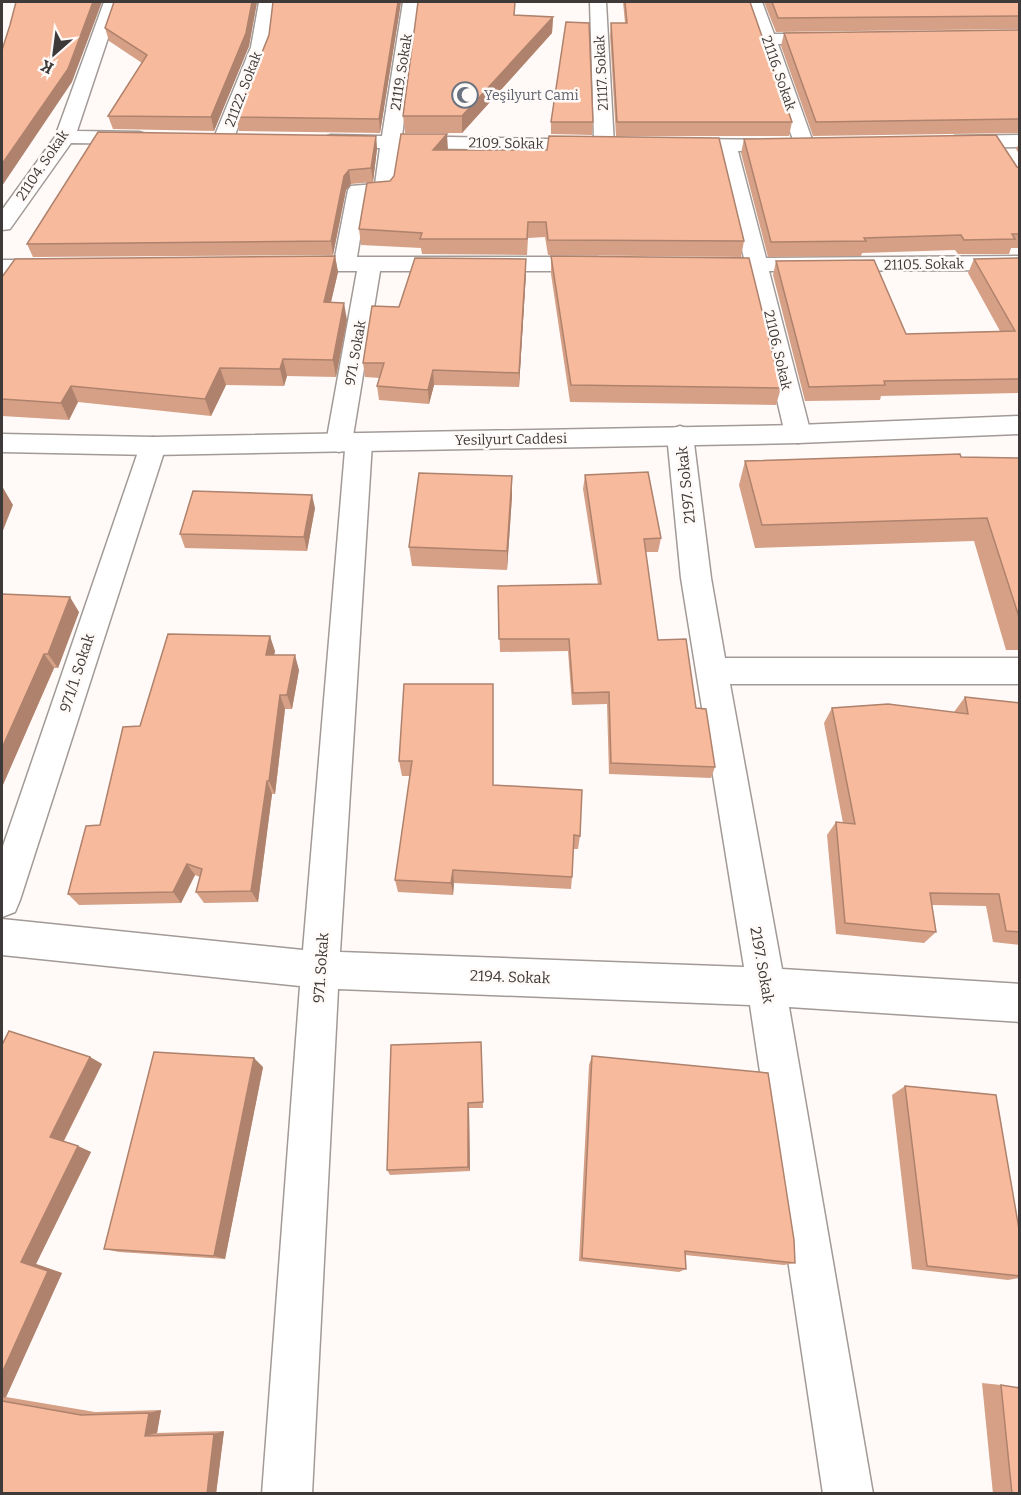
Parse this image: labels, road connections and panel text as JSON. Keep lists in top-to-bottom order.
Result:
{
  "streets": {
    "street": [
      "21119. Sokak",
      "21117. Sokak",
      "21116. Sokak",
      "21122. Sokak",
      "2109. Sokak",
      "21104. Sokak",
      "21105. Sokak",
      "21106. Sokak",
      "971. Sokak",
      "Yesilyurt Caddesi",
      "2197. Sokak",
      "971/1. Sokak",
      "2194. Sokak"
    ]
  },
  "crossings": [
    ["21119. Sokak", "2109. Sokak"],
    ["21117. Sokak", "2109. Sokak"],
    ["21105. Sokak", "21106. Sokak"],
    ["21106. Sokak", "Yesilyurt Caddesi"],
    ["971. Sokak", "Yesilyurt Caddesi"],
    ["971. Sokak", "2194. Sokak"],
    ["Yesilyurt Caddesi", "2197. Sokak"],
    ["Yesilyurt Caddesi", "971/1. Sokak"],
    ["2197. Sokak", "2194. Sokak"]
  ],
  "places": {
    "mosque": ["Yeşilyurt Cami"]
  },
  "north": "bottom left"
}
